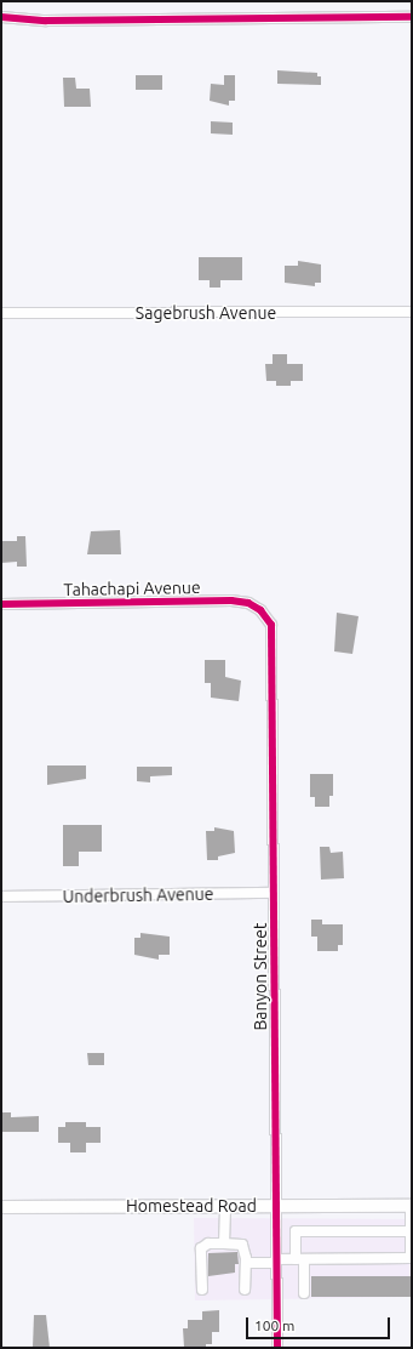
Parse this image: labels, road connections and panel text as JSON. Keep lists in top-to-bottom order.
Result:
{
  "streets": {
    "main road": ["Homestead Road"],
    "street": [
      "Sagebrush Avenue",
      "Tahachapi Avenue",
      "Underbrush Avenue",
      "Banyon Street"
    ]
  },
  "crossings": [
    ["Tahachapi Avenue", "Banyon Street"],
    ["Underbrush Avenue", "Banyon Street"],
    ["Banyon Street", "Homestead Road"]
  ],
  "scale_bar": "100 m"
}
